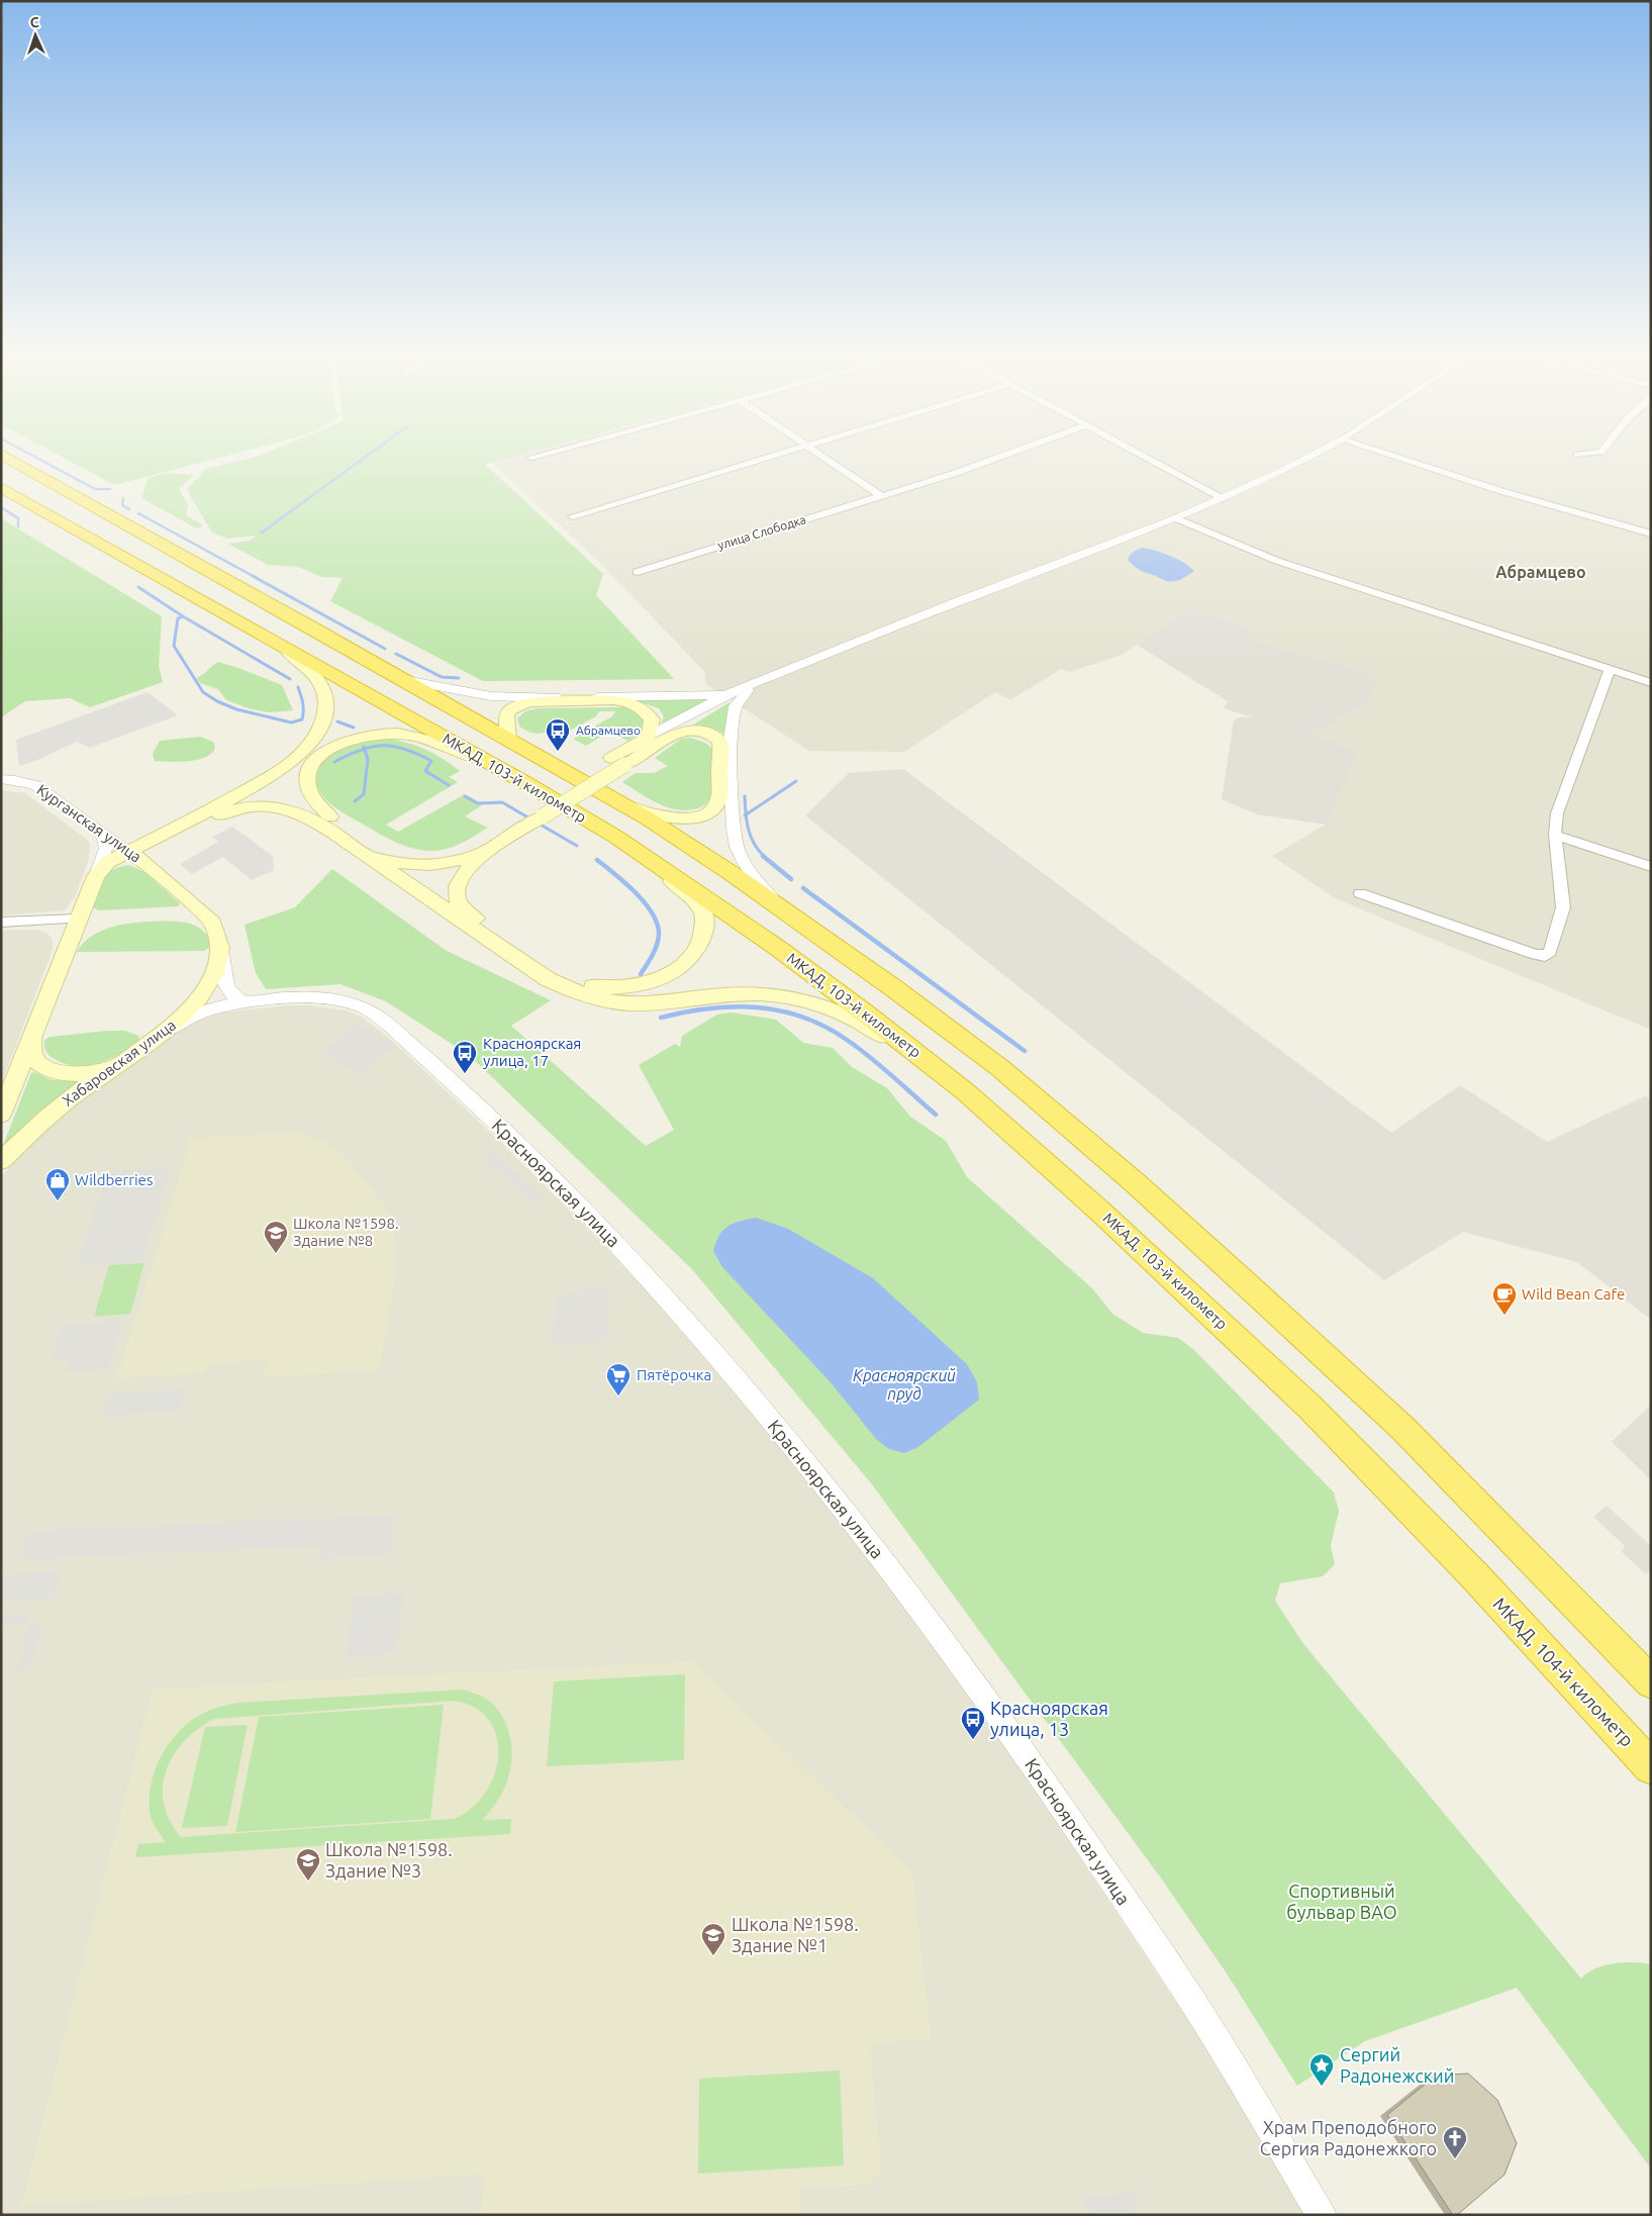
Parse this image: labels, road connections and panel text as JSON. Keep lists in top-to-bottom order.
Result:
{
  "streets": {
    "highway": ["МКАД, 103-й километр", "МКАД, 104-й километр"],
    "main road": ["Курганская улица", "Хабаровская улица"],
    "street": ["улица Слободка", "Красноярская улица"]
  },
  "crossings": [
    ["МКАД, 103-й километр", "МКАД, 104-й километр"],
    ["Курганская улица", "Хабаровская улица"],
    ["Хабаровская улица", "Красноярская улица"]
  ],
  "districts": ["Абрамцево"],
  "water": ["Красноярский пруд"],
  "parks": ["Спортивный бульвар ВАО"],
  "places": {
    "bus stop": ["Абрамцево", "Красноярская улица, 17", "Красноярская улица, 13"],
    "shop": ["Wildberries"],
    "school or university": ["Школа №1598. Здание №8", "Школа №1598. Здание №3", "Школа №1598. Здание №1"],
    "cafe": ["Wild Bean Cafe"],
    "supermarket": ["Пятёрочка"],
    "place": ["Сергий Радонежский"],
    "church": ["Храм Преподобного Сергия Радонежкого"]
  },
  "north": "top"
}
